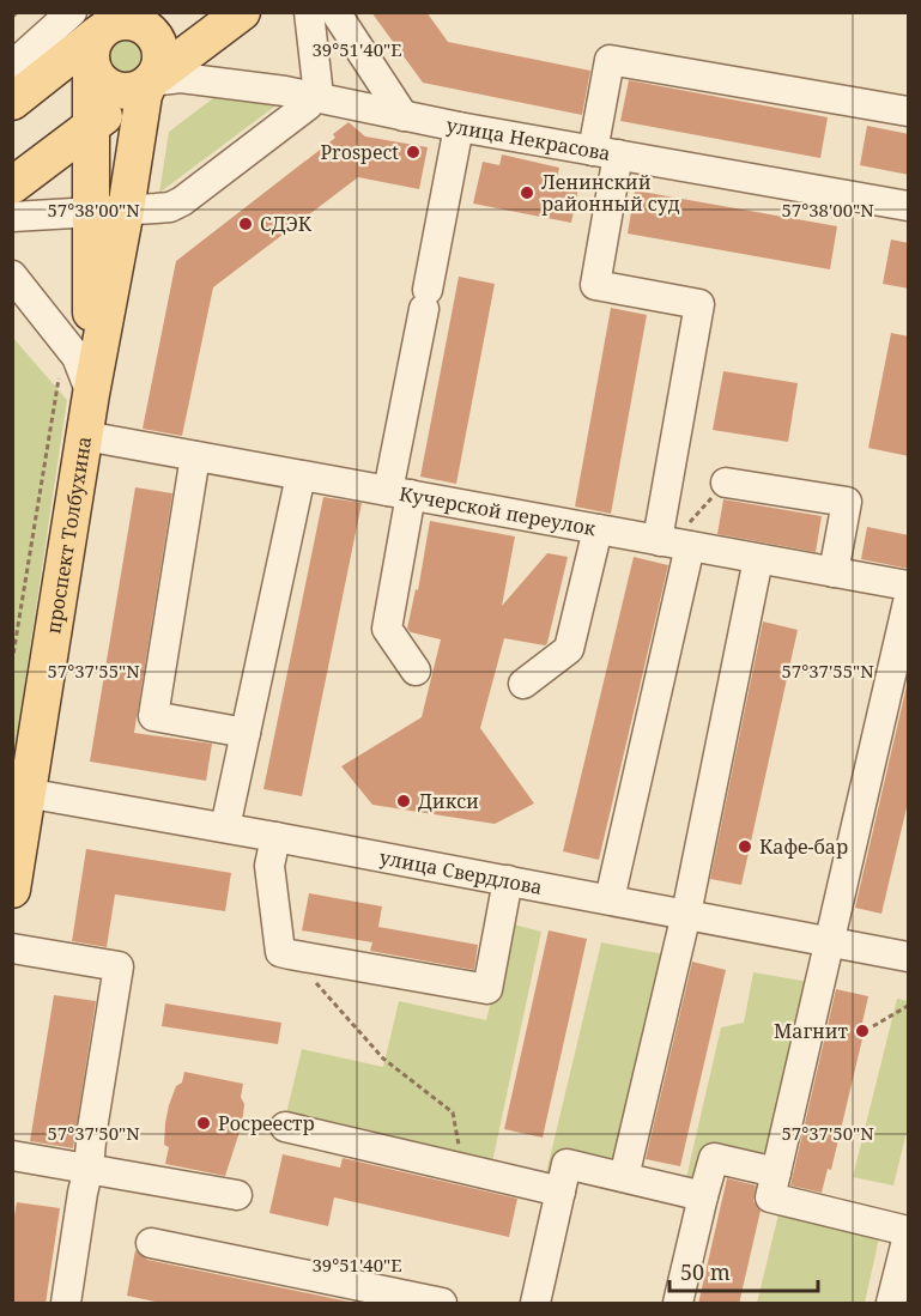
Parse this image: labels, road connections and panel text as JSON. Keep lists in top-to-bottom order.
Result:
{
  "streets": {
    "main road": ["проспект Толбухина"],
    "street": ["улица Некрасова", "Кучерской переулок", "улица Свердлова"]
  },
  "crossings": [
    ["улица Некрасова", "проспект Толбухина"],
    ["Кучерской переулок", "проспект Толбухина"],
    ["проспект Толбухина", "улица Свердлова"]
  ],
  "places": [
    "Prospect",
    "Ленинский районный суд",
    "СДЭК",
    "Дикси",
    "Кафе-бар",
    "Магнит",
    "Росреестр"
  ],
  "scale_bar": "50 m",
  "coordinates": [
    "39°51'40\"E",
    "57°38'00\"N",
    "57°37'55\"N",
    "57°37'50\"N"
  ]
}
